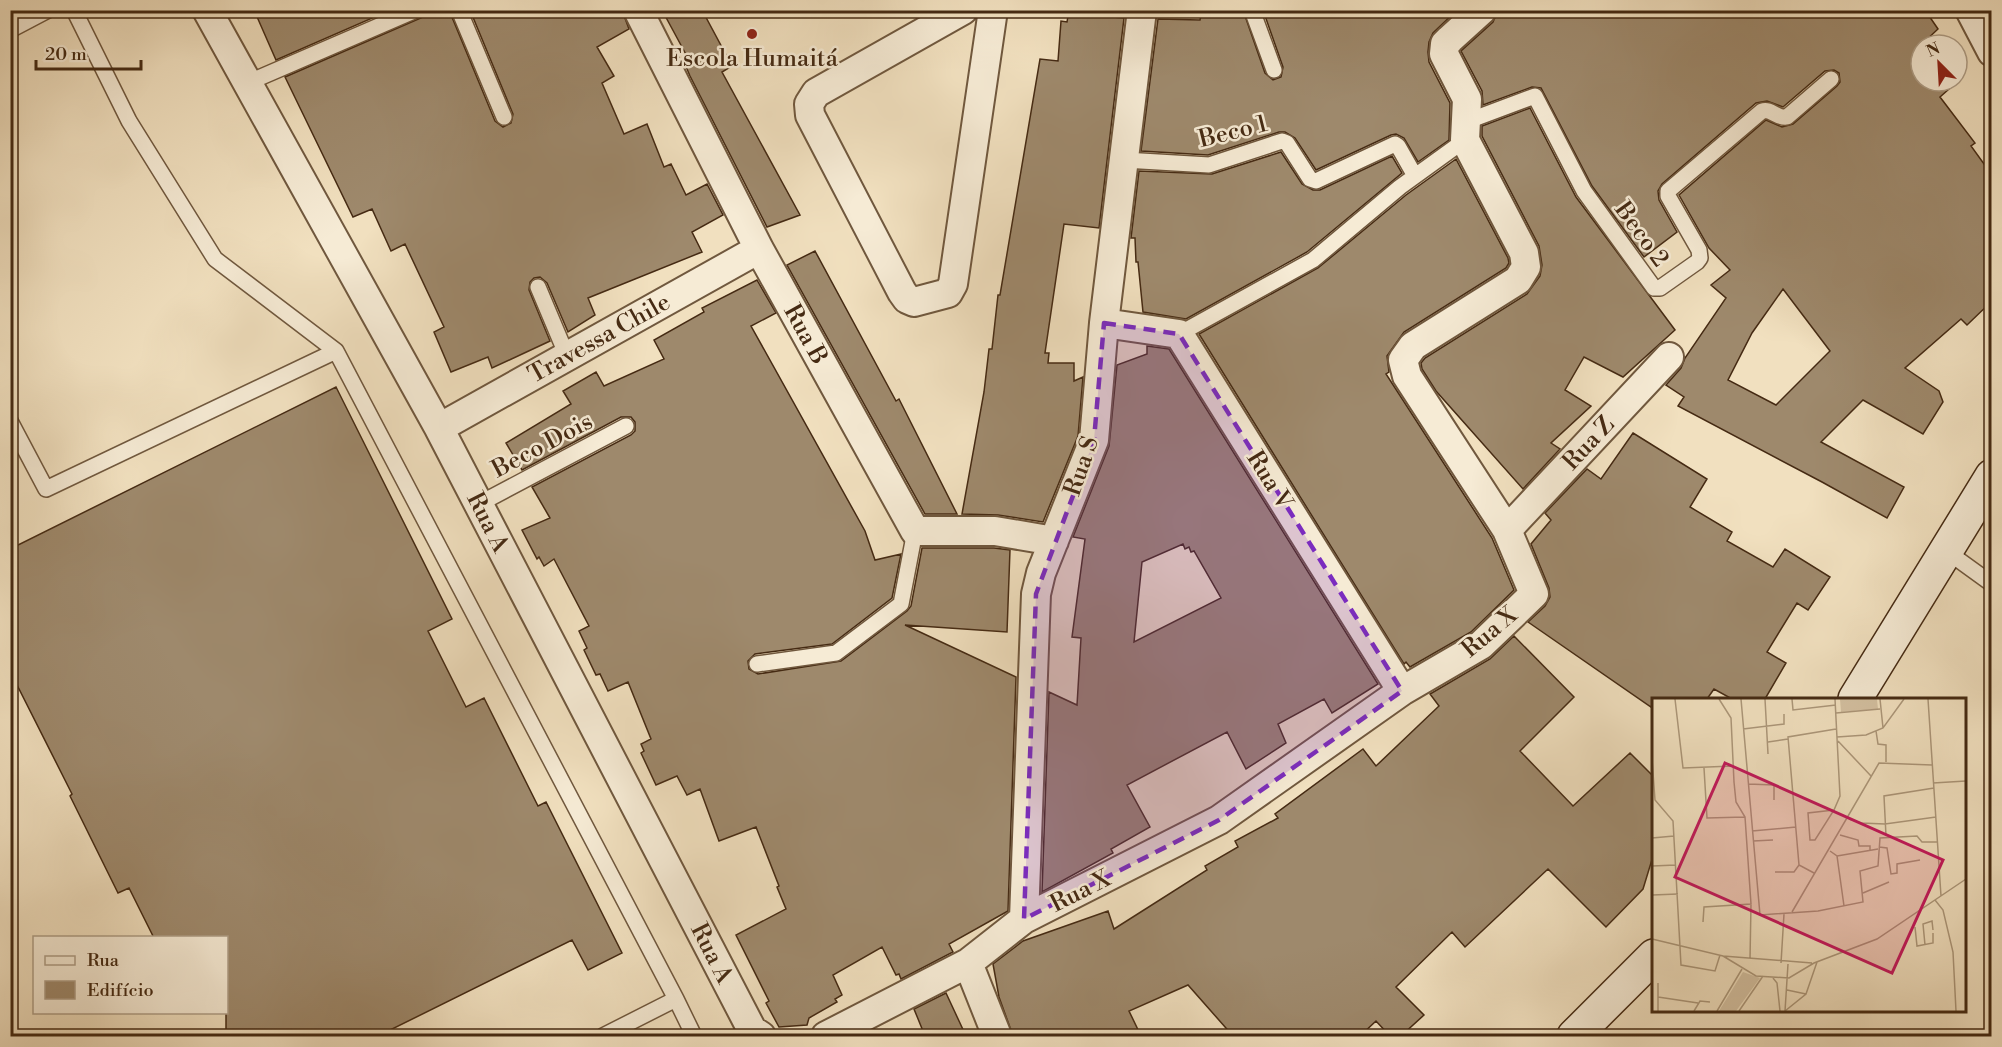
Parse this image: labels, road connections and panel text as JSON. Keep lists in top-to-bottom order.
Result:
{
  "streets": {
    "street": [
      "Rua B",
      "Travessa Chile",
      "Rua Z",
      "Rua S",
      "Rua V",
      "Rua A",
      "Rua X"
    ],
    "lane": ["Beco 1", "Beco 2", "Beco Dois"]
  },
  "crossings": [
    ["Beco 1", "Rua S"],
    ["Beco 2", "Rua X"],
    ["Rua B", "Travessa Chile"],
    ["Travessa Chile", "Rua A"],
    ["Rua Z", "Rua X"],
    ["Beco Dois", "Rua A"],
    ["Rua S", "Rua X"],
    ["Rua V", "Rua X"]
  ],
  "places": ["Escola Humaitá"],
  "legend": ["Rua", "Edifício"],
  "scale_bar": "20 m",
  "north": "top left"
}
